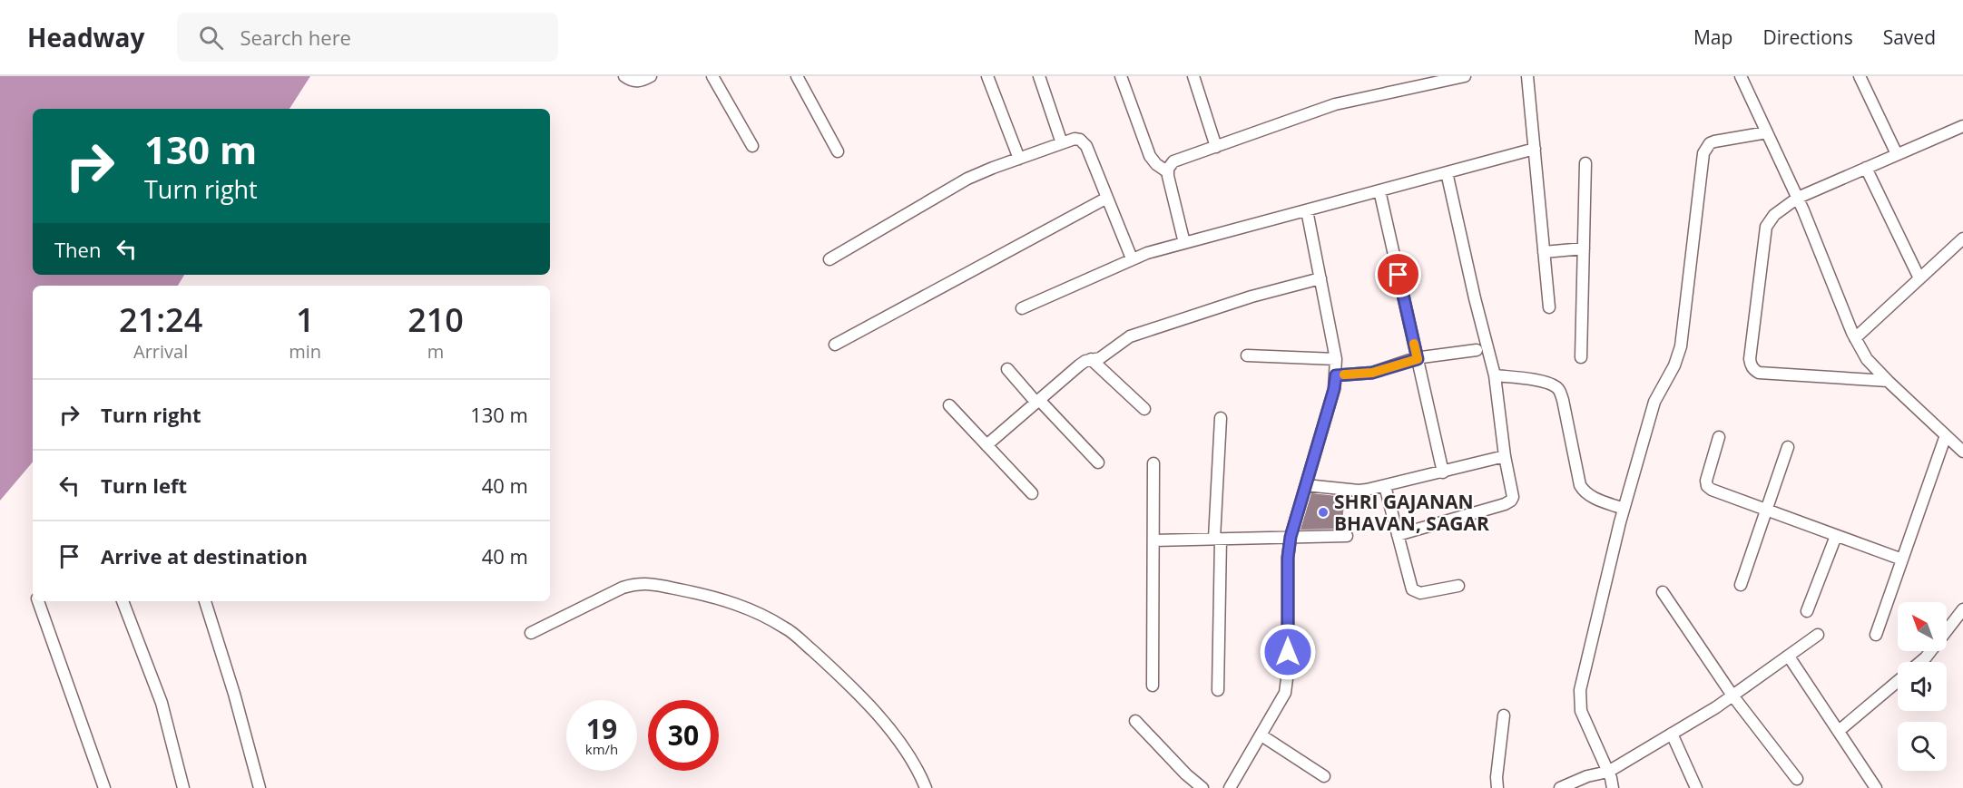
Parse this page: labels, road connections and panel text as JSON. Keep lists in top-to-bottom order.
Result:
{
  "places": ["SHRI GAJANAN BHAVAN, SAGAR"],
  "north": "top left",
  "page": {
    "header": "Headway",
    "search": "Search here",
    "nav": ["Map", "Directions", "Saved"],
    "turn": ["130 m", "Turn right"],
    "then": "Then",
    "eta": [
      "21:24",
      "Arrival",
      "1",
      "min",
      "210",
      "m"
    ],
    "list": [
      {
        "name": "Turn right",
        "value": "130 m"
      },
      {
        "name": "Turn left",
        "value": "40 m"
      },
      {
        "name": "Arrive at destination",
        "value": "40 m"
      }
    ],
    "speed": "19 km/h",
    "limit": "30"
  }
}
